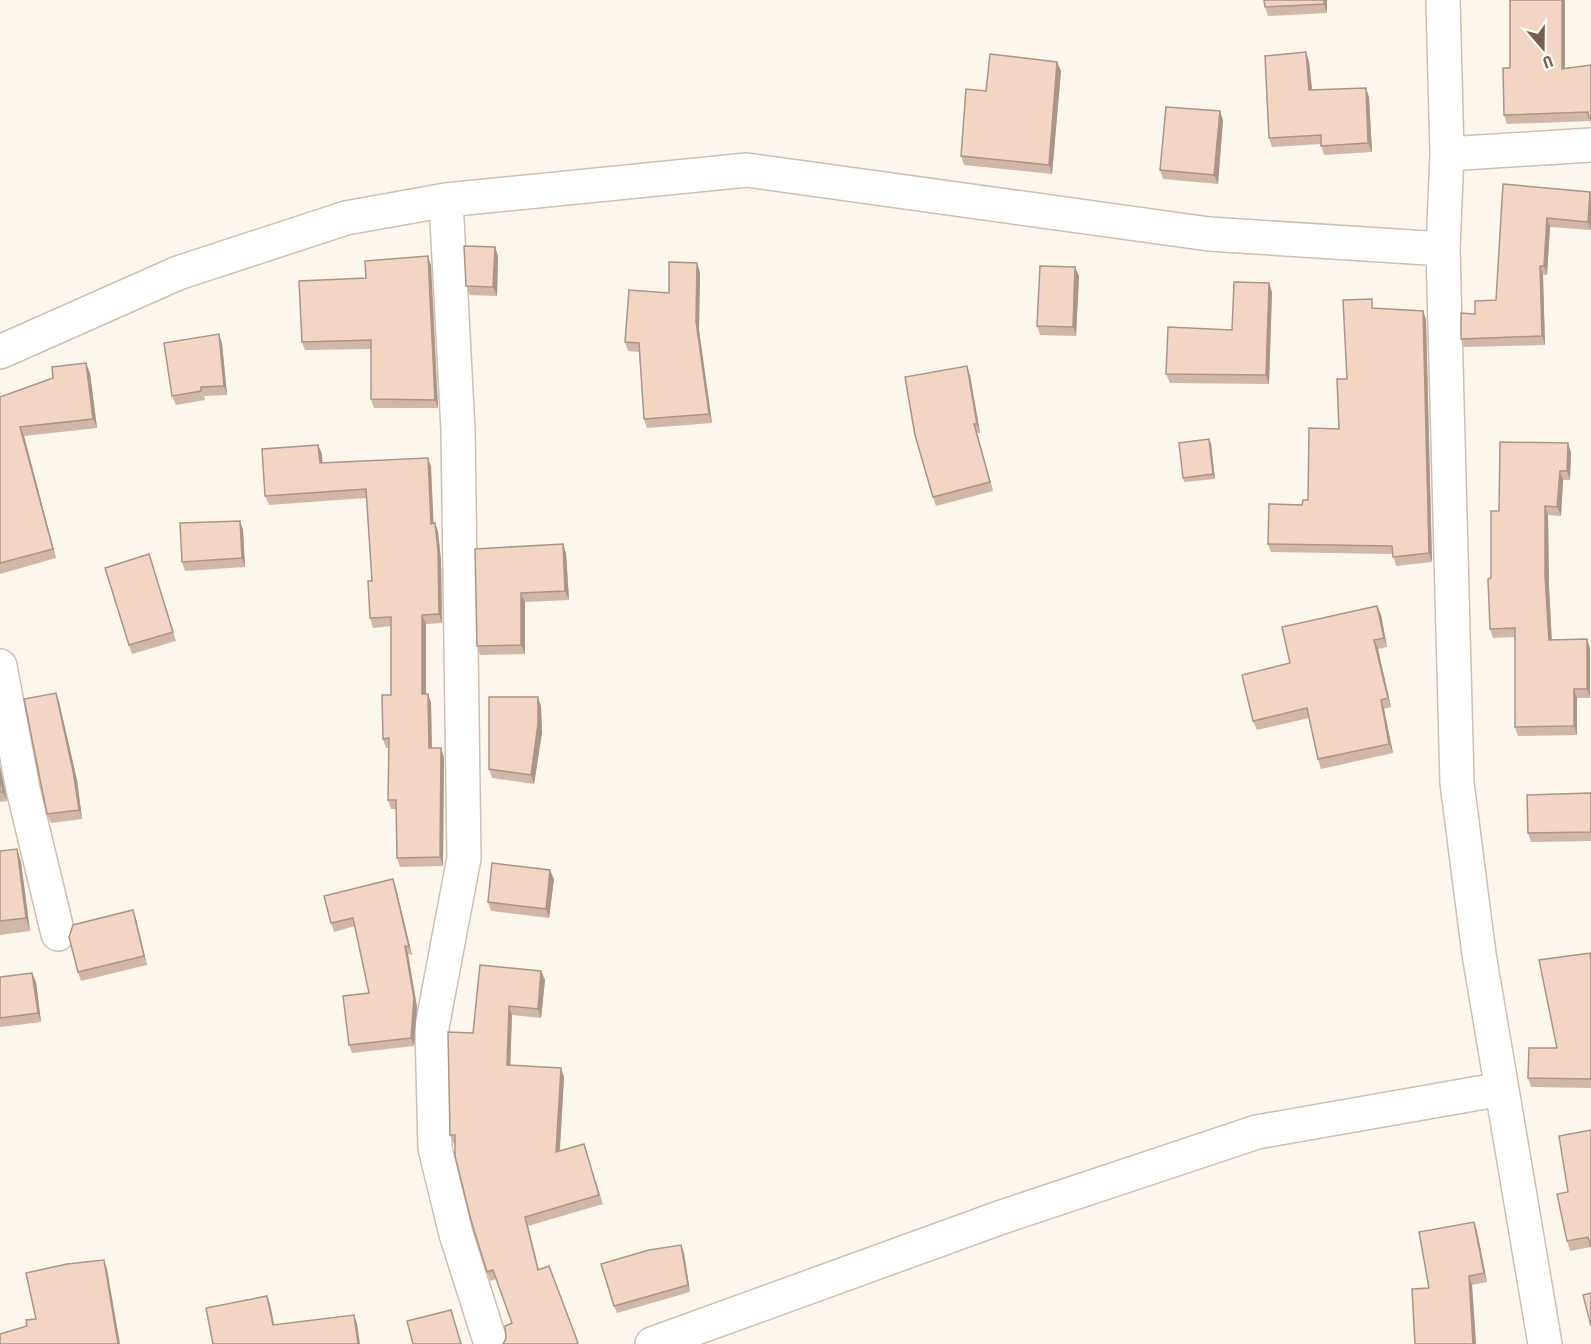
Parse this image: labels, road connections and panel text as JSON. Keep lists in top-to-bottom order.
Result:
{
  "north": "bottom"
}
